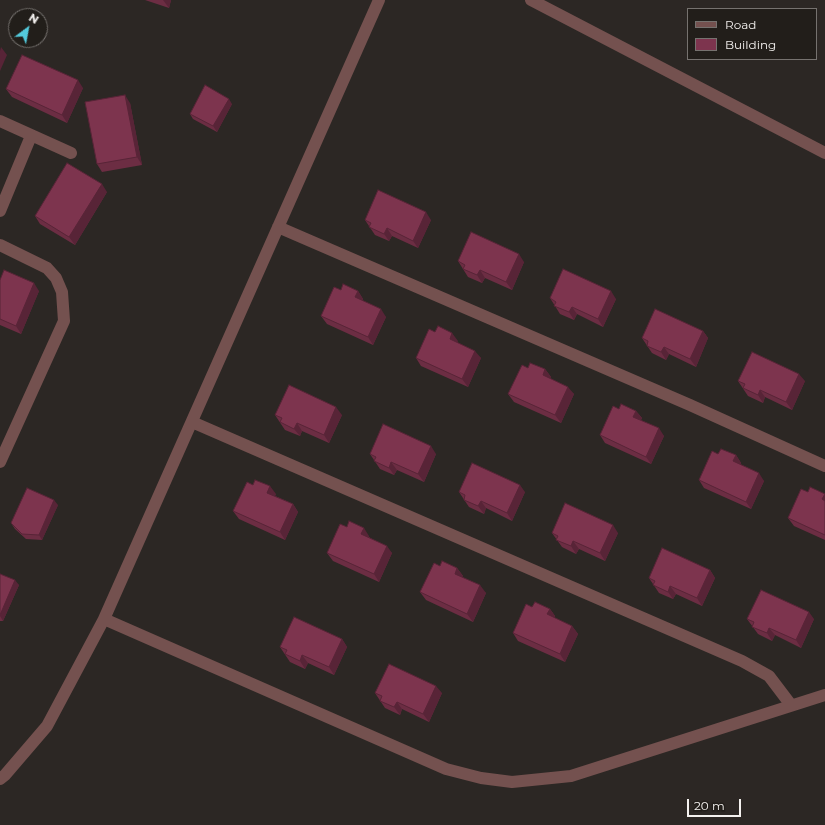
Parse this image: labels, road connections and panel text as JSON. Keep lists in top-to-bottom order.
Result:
{
  "legend": ["Road", "Building"],
  "scale_bar": "20 m",
  "north": "top right"
}
